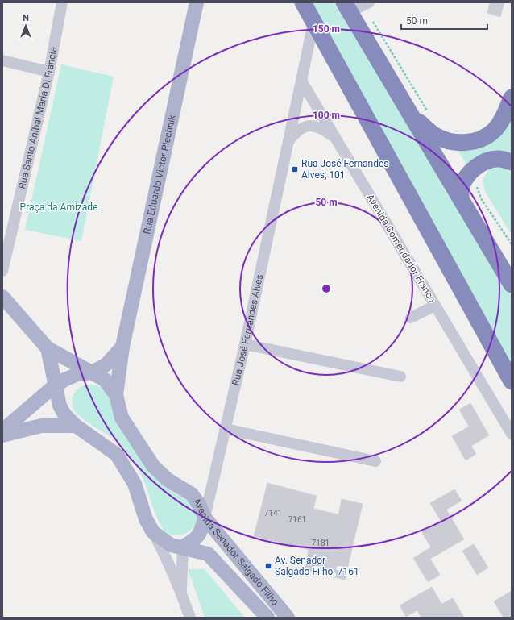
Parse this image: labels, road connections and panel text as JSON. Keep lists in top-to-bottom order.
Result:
{
  "streets": {
    "main road": ["Rua Eduardo Victor Piechnik", "Avenida Senador Salgado Filho"],
    "street": ["Rua Santo Aníbal Maria Di Francia", "Avenida Comendador Franco", "Rua José Fernandes Alves"]
  },
  "crossings": [
    ["Rua Eduardo Victor Piechnik", "Avenida Senador Salgado Filho"],
    ["Avenida Comendador Franco", "Rua José Fernandes Alves"],
    ["Rua José Fernandes Alves", "Avenida Senador Salgado Filho"]
  ],
  "parks": ["Praça da Amizade"],
  "places": {
    "transit": ["Rua José Fernandes Alves, 101", "Av. Senador Salgado Filho, 7161"]
  },
  "house_numbers": ["7141", "7161", "7181"],
  "scale_bar": "50 m",
  "north": "top",
  "rings": ["150 m", "100 m", "50 m"]
}
